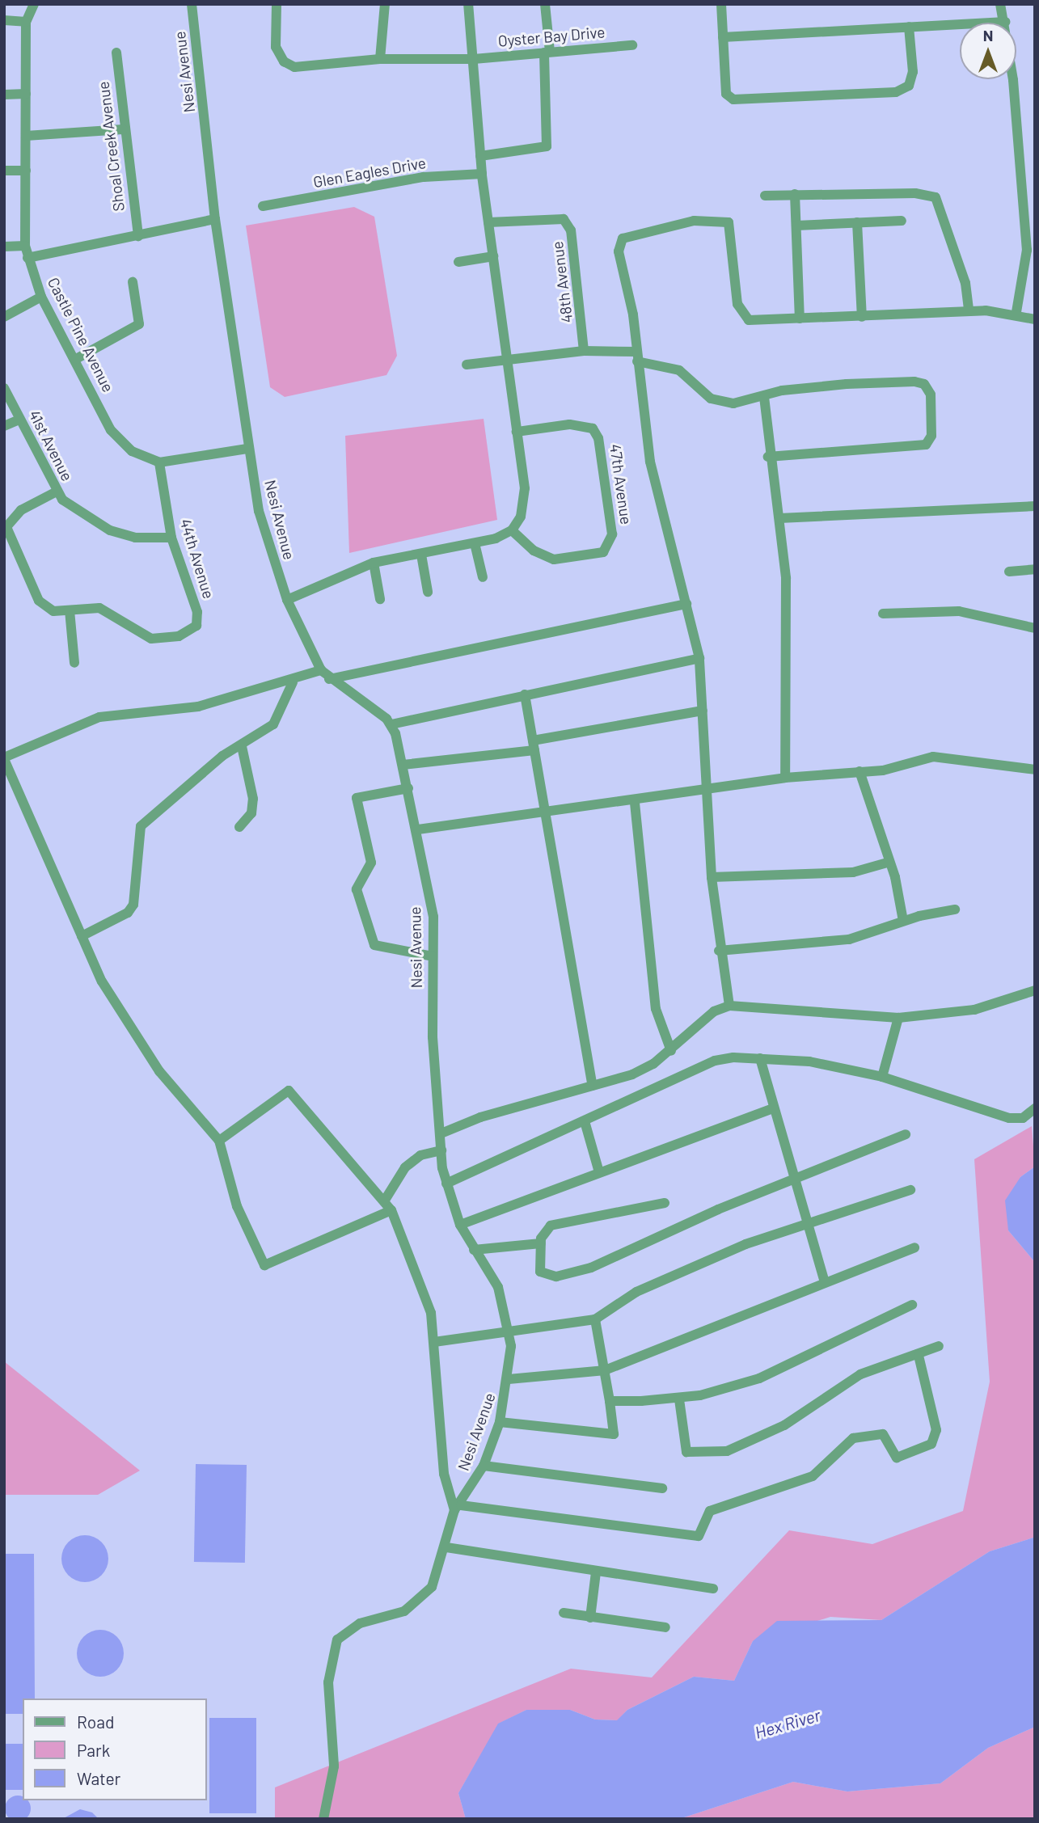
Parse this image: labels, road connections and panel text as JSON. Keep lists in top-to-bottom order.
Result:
{
  "streets": {
    "street": [
      "Oyster Bay Drive",
      "Nesi Avenue",
      "Shoal Creek Avenue",
      "Glen Eagles Drive",
      "48th Avenue",
      "Castle Pine Avenue",
      "41st Avenue",
      "47th Avenue",
      "44th Avenue"
    ]
  },
  "crossings": [
    ["Castle Pine Avenue", "44th Avenue"],
    ["41st Avenue", "44th Avenue"]
  ],
  "water": ["Hex River"],
  "legend": ["Road", "Park", "Water"],
  "north": "top"
}
